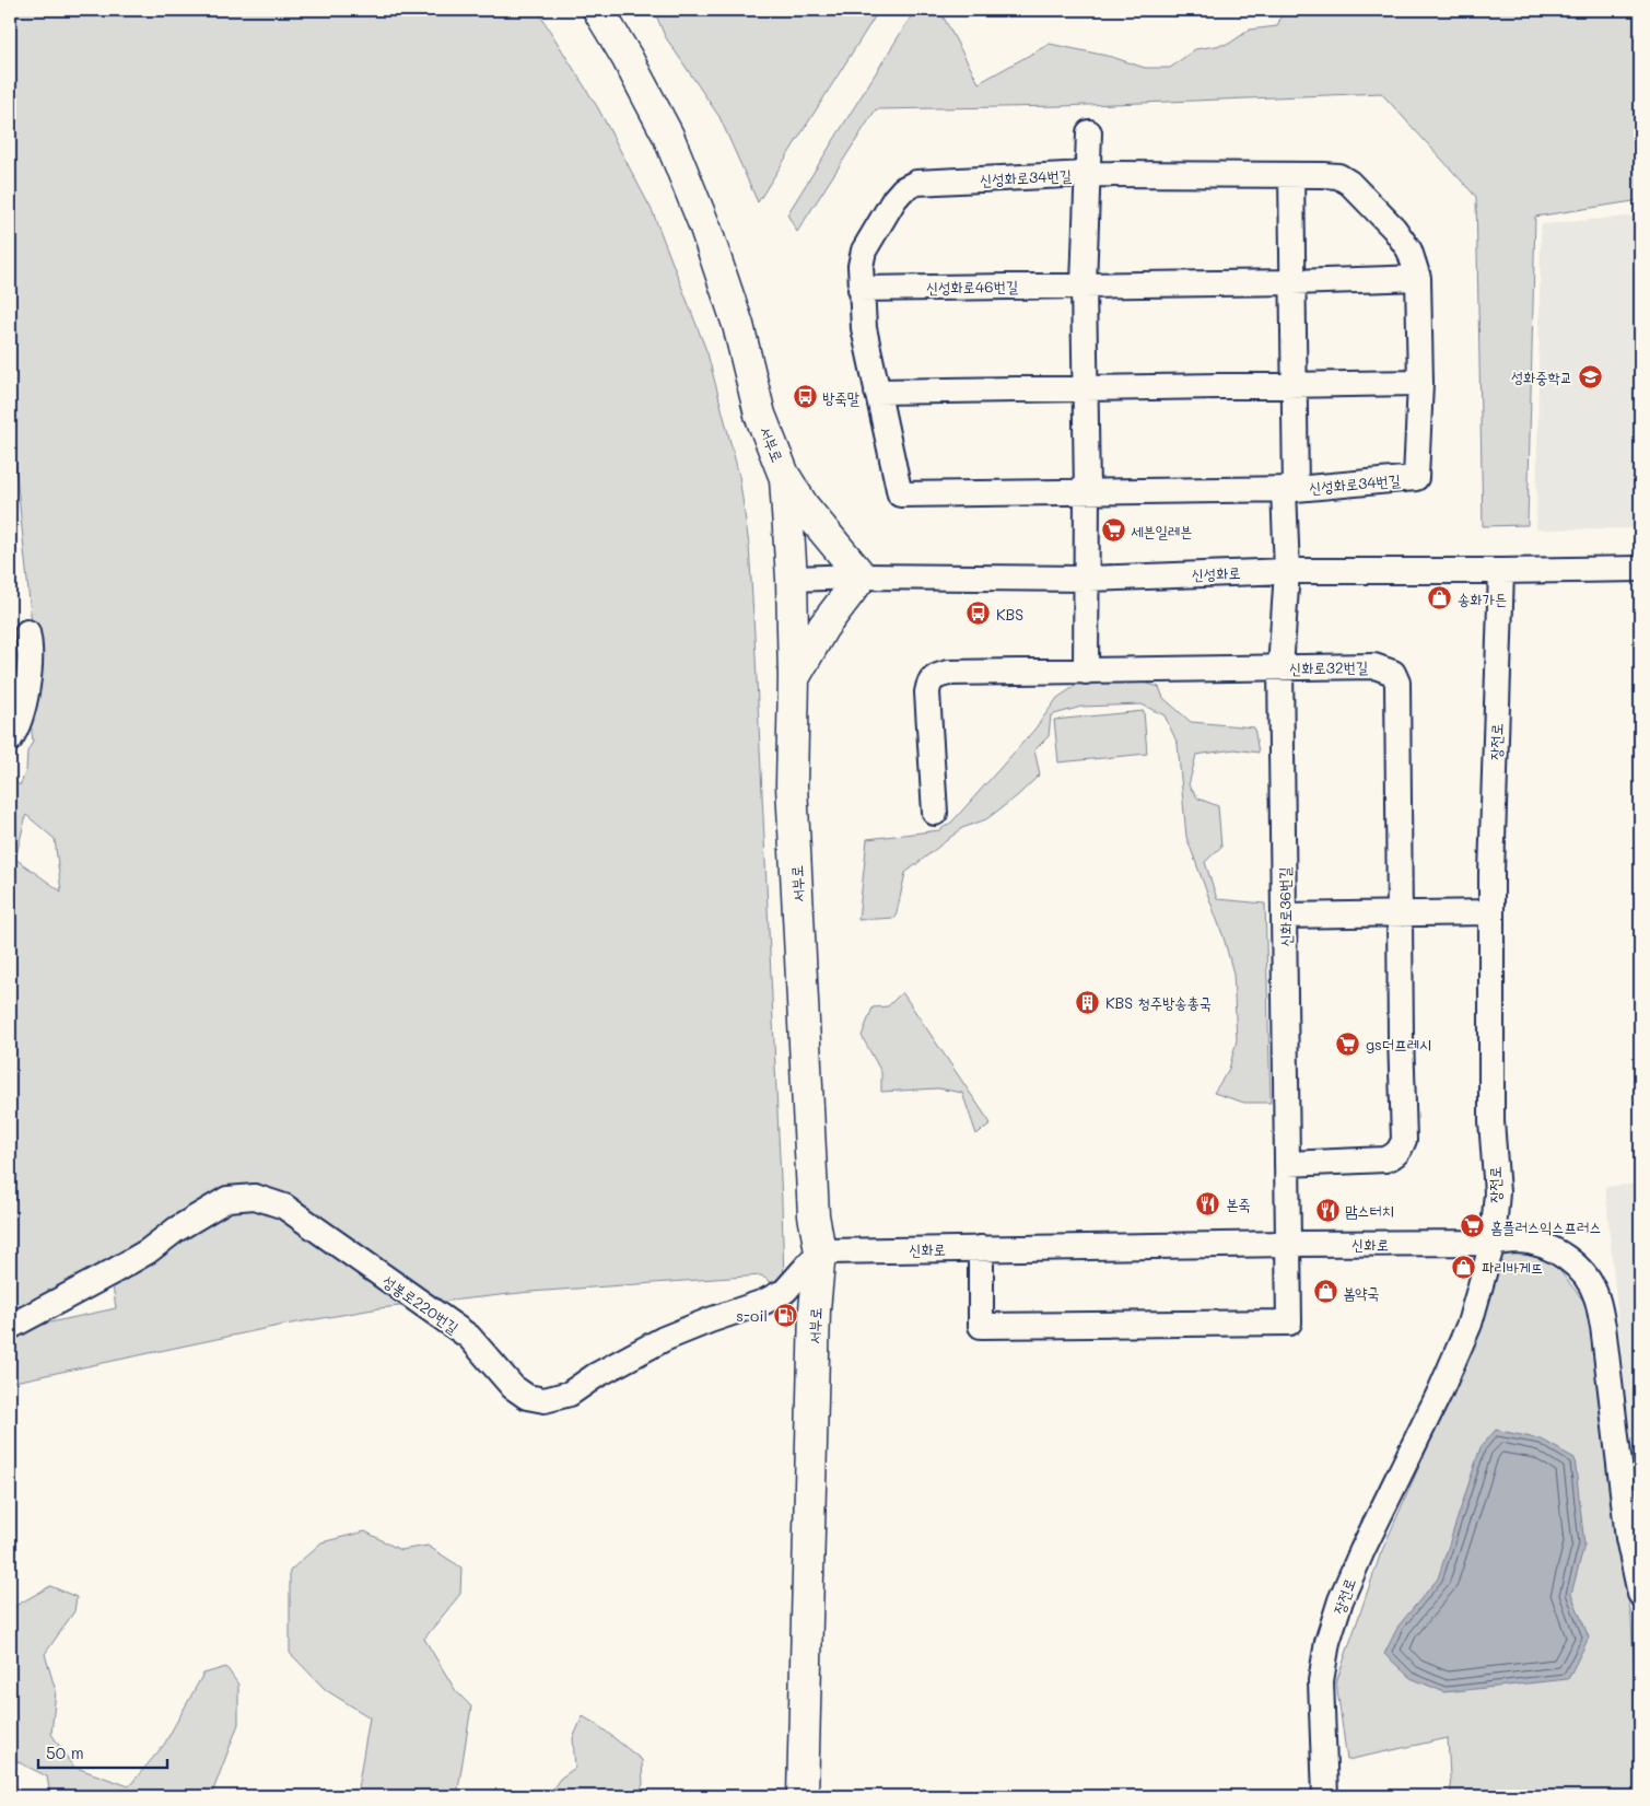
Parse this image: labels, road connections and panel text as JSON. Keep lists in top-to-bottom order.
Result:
{
  "streets": {
    "main road": ["서부로"],
    "street": [
      "신성화로34번길",
      "신성화로46번길",
      "신성화로",
      "신화로32번길",
      "장전로",
      "신화로36번길",
      "신화로",
      "성봉로220번길"
    ]
  },
  "crossings": [
    ["신성화로34번길", "신성화로46번길"],
    ["신성화로34번길", "신화로36번길"],
    ["신성화로46번길", "신화로36번길"],
    ["서부로", "신성화로"],
    ["서부로", "신화로"],
    ["서부로", "성봉로220번길"],
    ["신성화로", "장전로"],
    ["신성화로", "신화로36번길"],
    ["신화로32번길", "신화로36번길"],
    ["장전로", "신화로"],
    ["신화로36번길", "신화로"],
    ["신화로", "성봉로220번길"]
  ],
  "places": {
    "school or university": ["성화중학교"],
    "bus stop": ["방죽말", "KBS"],
    "supermarket": ["세븐일레븐", "gs더프레시", "홈플러스익스프러스"],
    "shop": ["송화가든", "파리바게뜨", "봄약국"],
    "building": ["KBS 청주방송총국"],
    "restaurant": ["본죽", "맘스터치"],
    "fuel station": ["s-oil"]
  },
  "scale_bar": "50 m"
}
